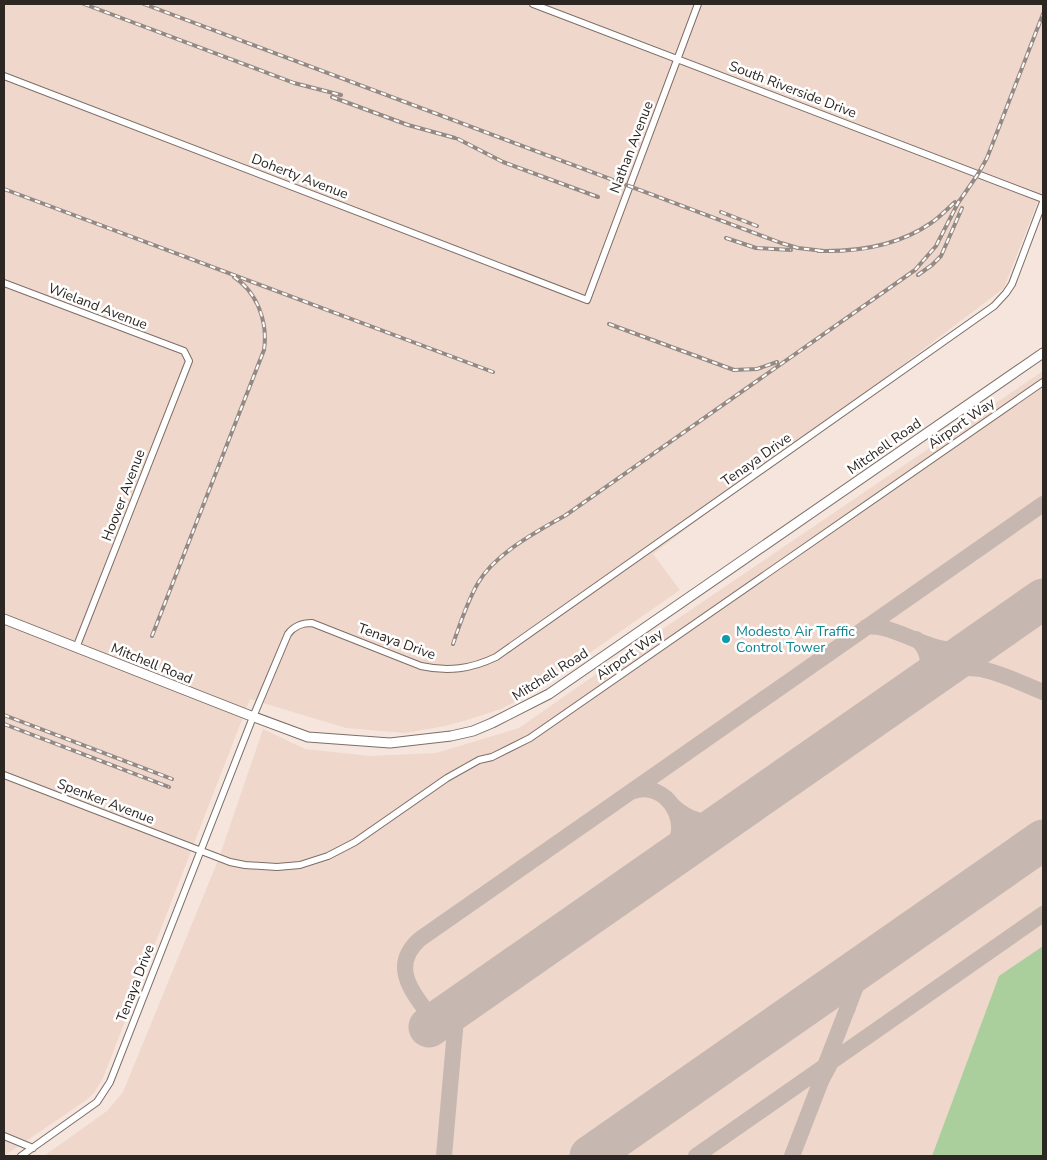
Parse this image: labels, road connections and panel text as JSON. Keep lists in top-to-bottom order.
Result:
{
  "streets": {
    "main road": ["Mitchell Road"],
    "street": [
      "South Riverside Drive",
      "Nathan Avenue",
      "Doherty Avenue",
      "Wieland Avenue",
      "Airport Way",
      "Tenaya Drive",
      "Hoover Avenue",
      "Spenker Avenue"
    ]
  },
  "crossings": [
    ["South Riverside Drive", "Nathan Avenue"],
    ["South Riverside Drive", "Tenaya Drive"],
    ["Nathan Avenue", "Doherty Avenue"],
    ["Wieland Avenue", "Hoover Avenue"],
    ["Airport Way", "Tenaya Drive"],
    ["Airport Way", "Spenker Avenue"],
    ["Mitchell Road", "Tenaya Drive"],
    ["Mitchell Road", "Hoover Avenue"],
    ["Tenaya Drive", "Spenker Avenue"]
  ],
  "places": ["Modesto Air Traffic Control Tower"]
}
